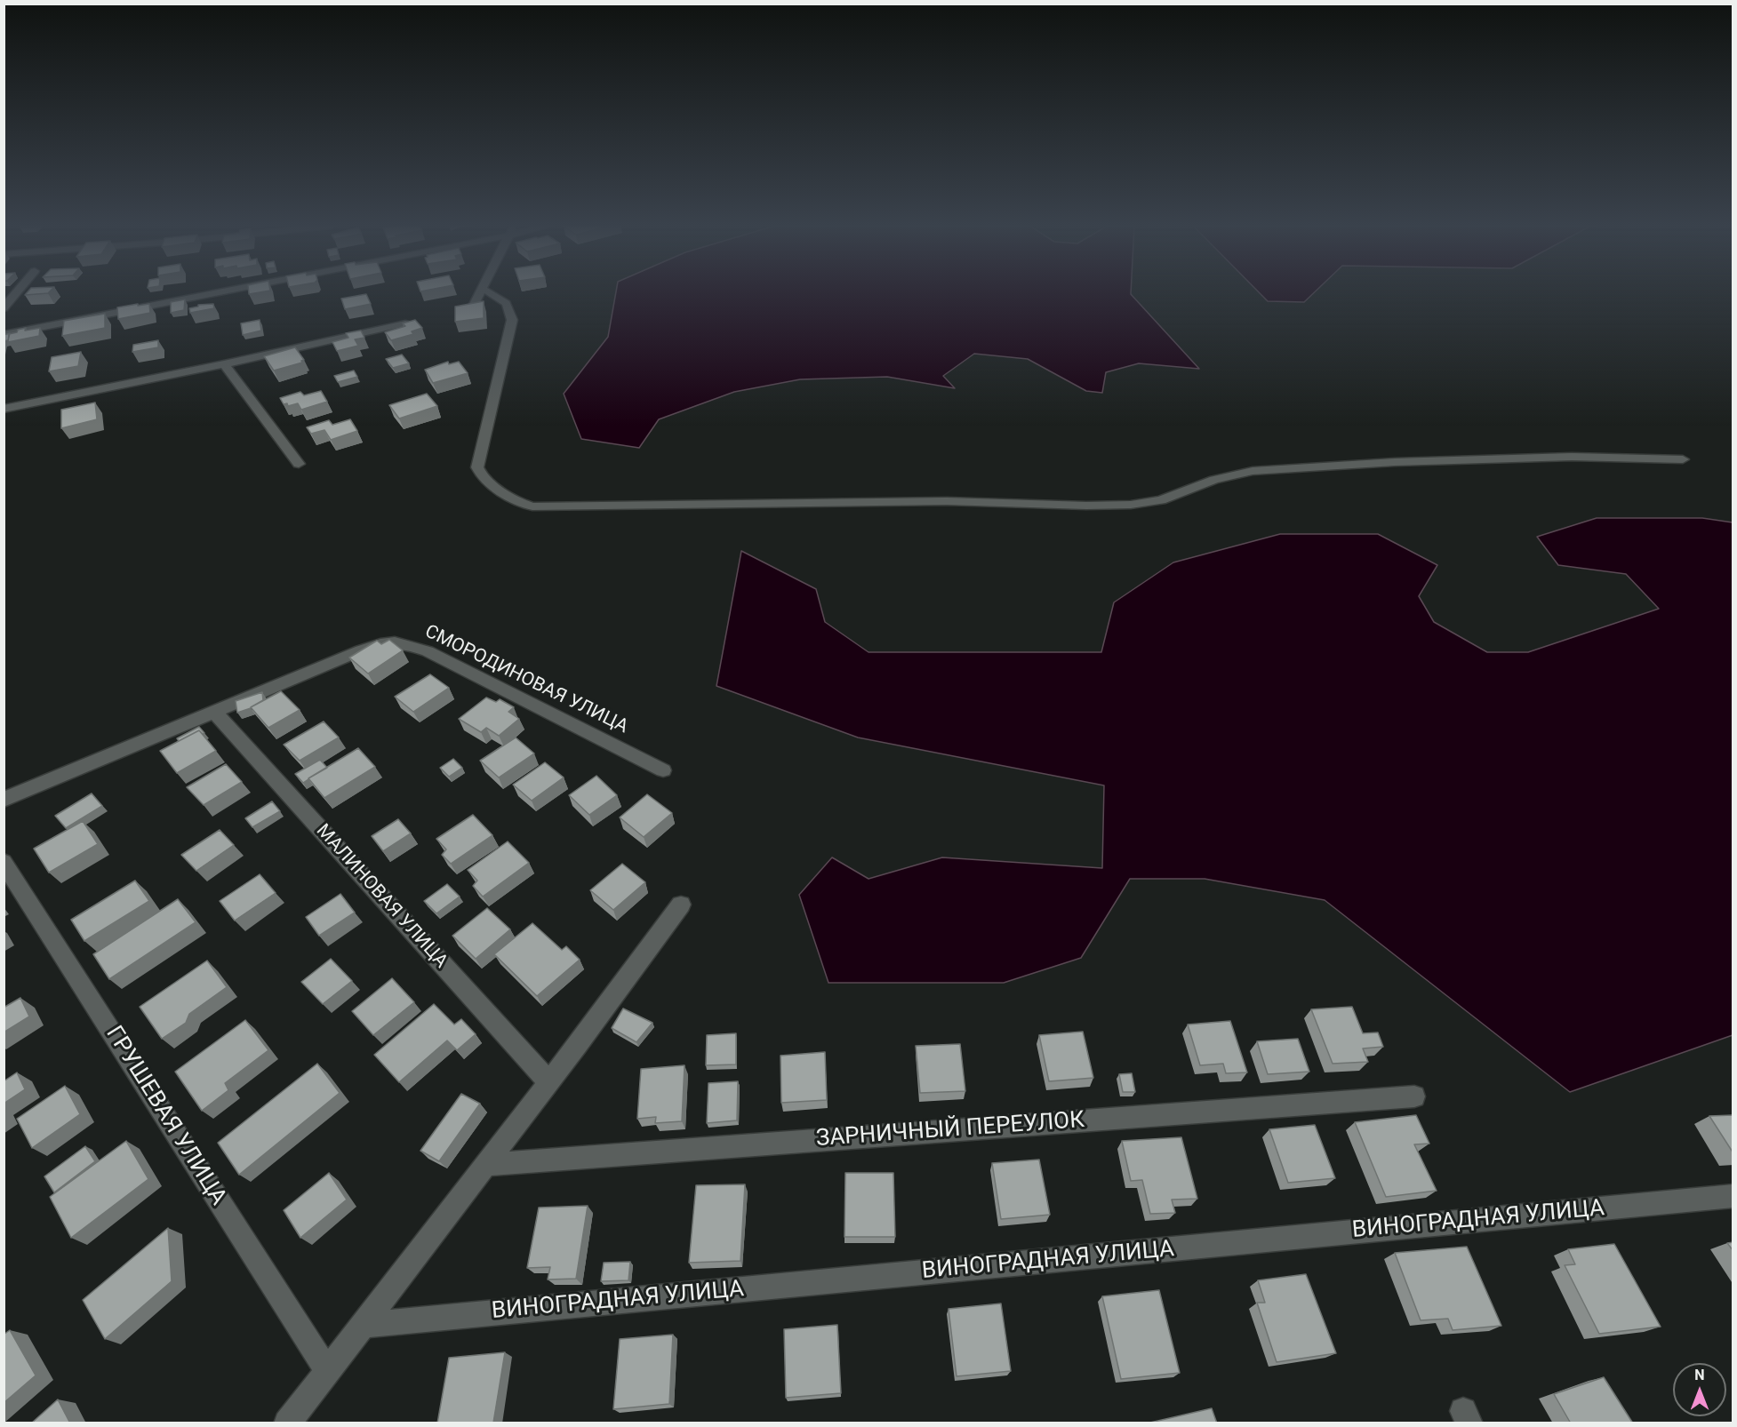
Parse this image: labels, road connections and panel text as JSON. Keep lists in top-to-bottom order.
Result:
{
  "streets": {
    "street": [
      "СМОРОДИНОВАЯ УЛИЦА",
      "МАЛИНОВАЯ УЛИЦА",
      "ГРУШЕВАЯ УЛИЦА",
      "ЗАРНИЧНЫЙ ПЕРЕУЛОК",
      "ВИНОГРАДНАЯ УЛИЦА"
    ]
  },
  "crossings": [
    ["СМОРОДИНОВАЯ УЛИЦА", "МАЛИНОВАЯ УЛИЦА"]
  ],
  "north": "top"
}
